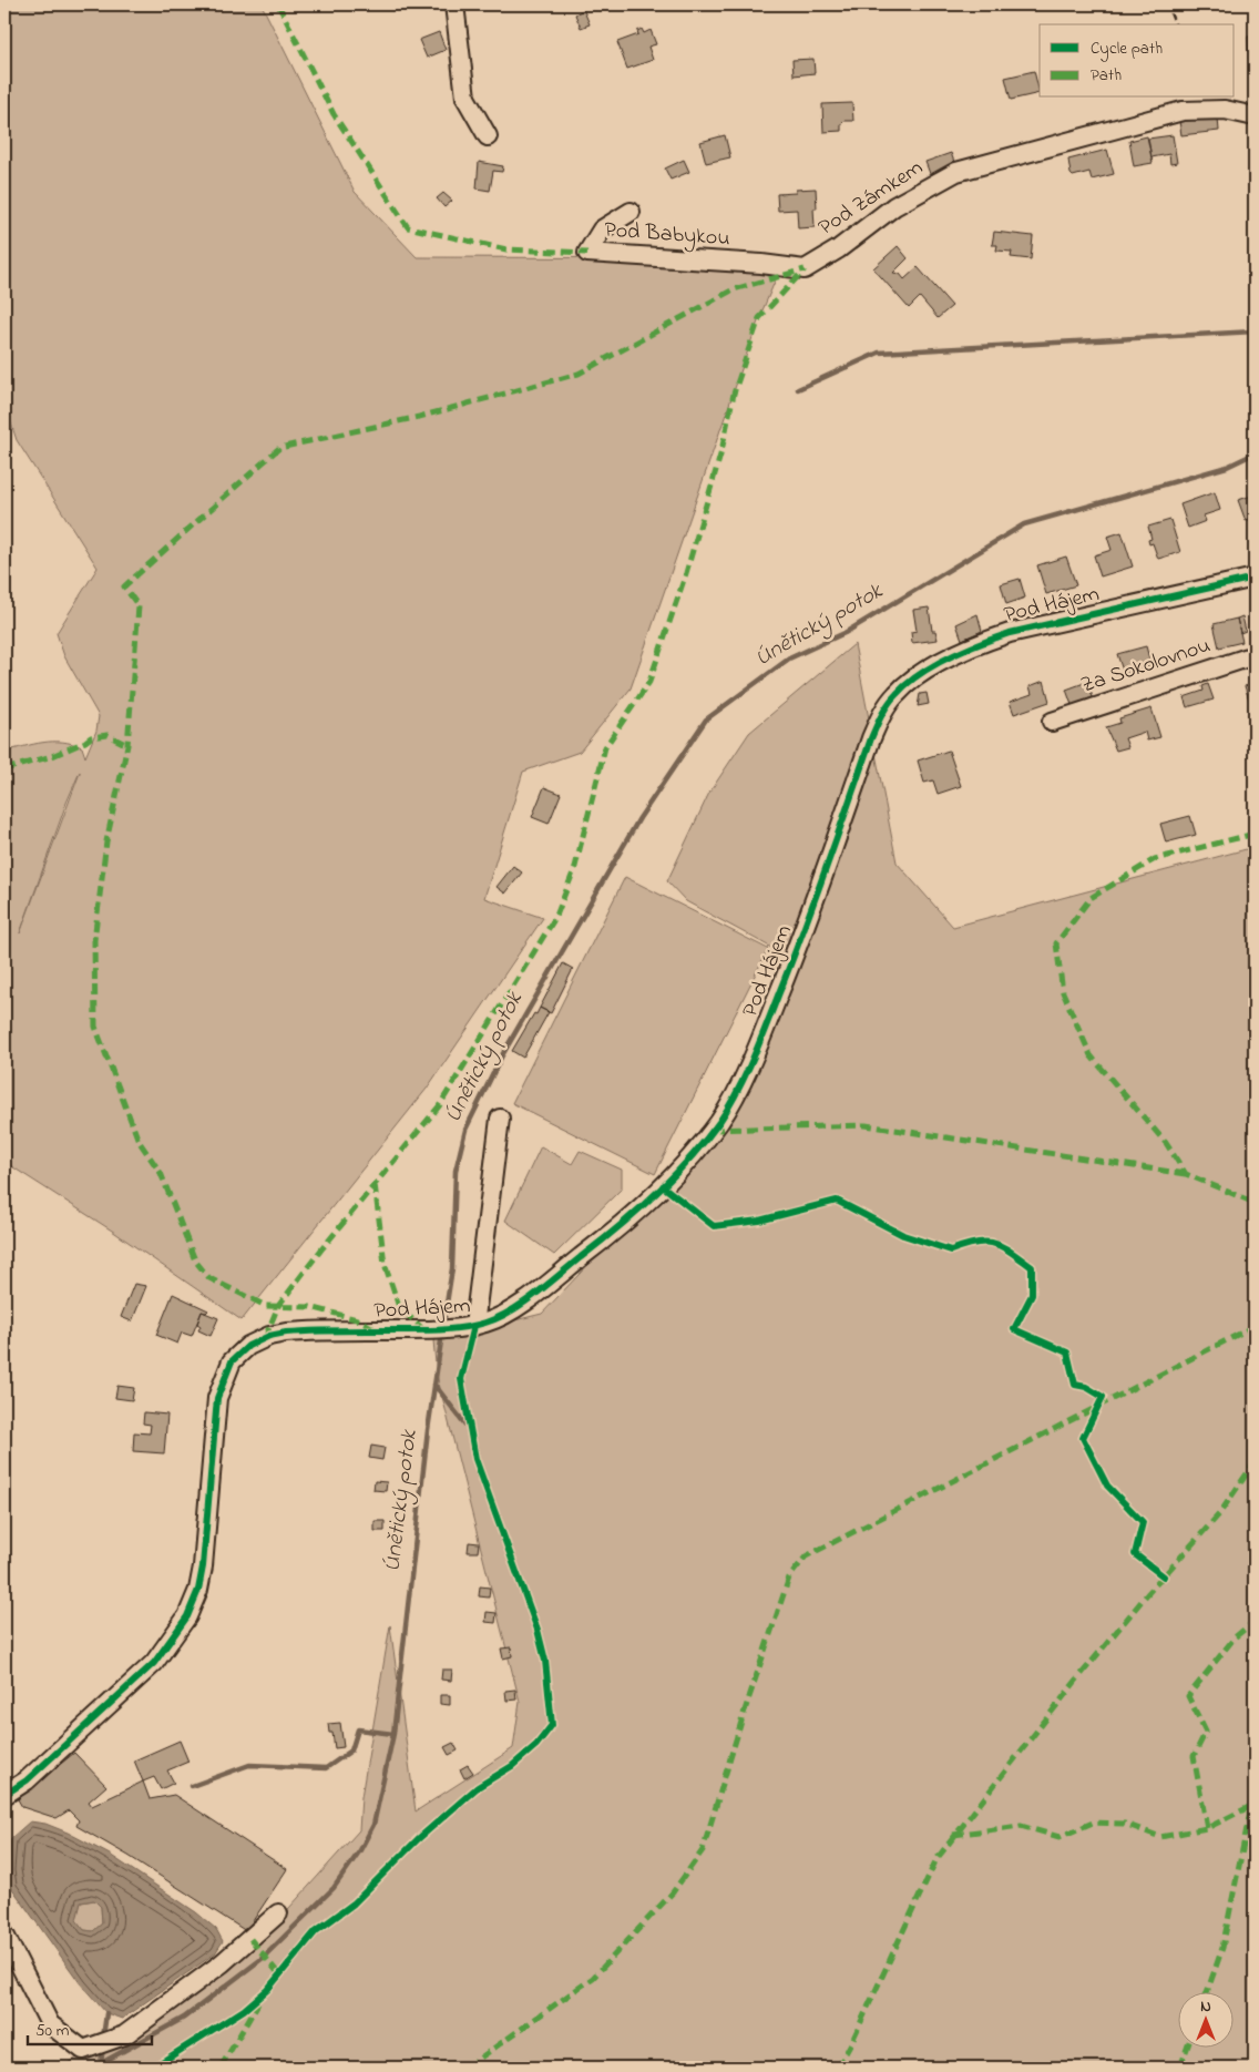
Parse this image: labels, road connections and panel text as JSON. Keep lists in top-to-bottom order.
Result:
{
  "streets": {
    "street": [
      "Pod Zámkem",
      "Pod Babykou",
      "Pod Hájem",
      "Za Sokolovnou"
    ]
  },
  "crossings": [
    ["Pod Zámkem", "Pod Babykou"]
  ],
  "water": ["Únětický potok"],
  "legend": ["Cycle path", "Path"],
  "scale_bar": "50 m",
  "north": "top"
}
